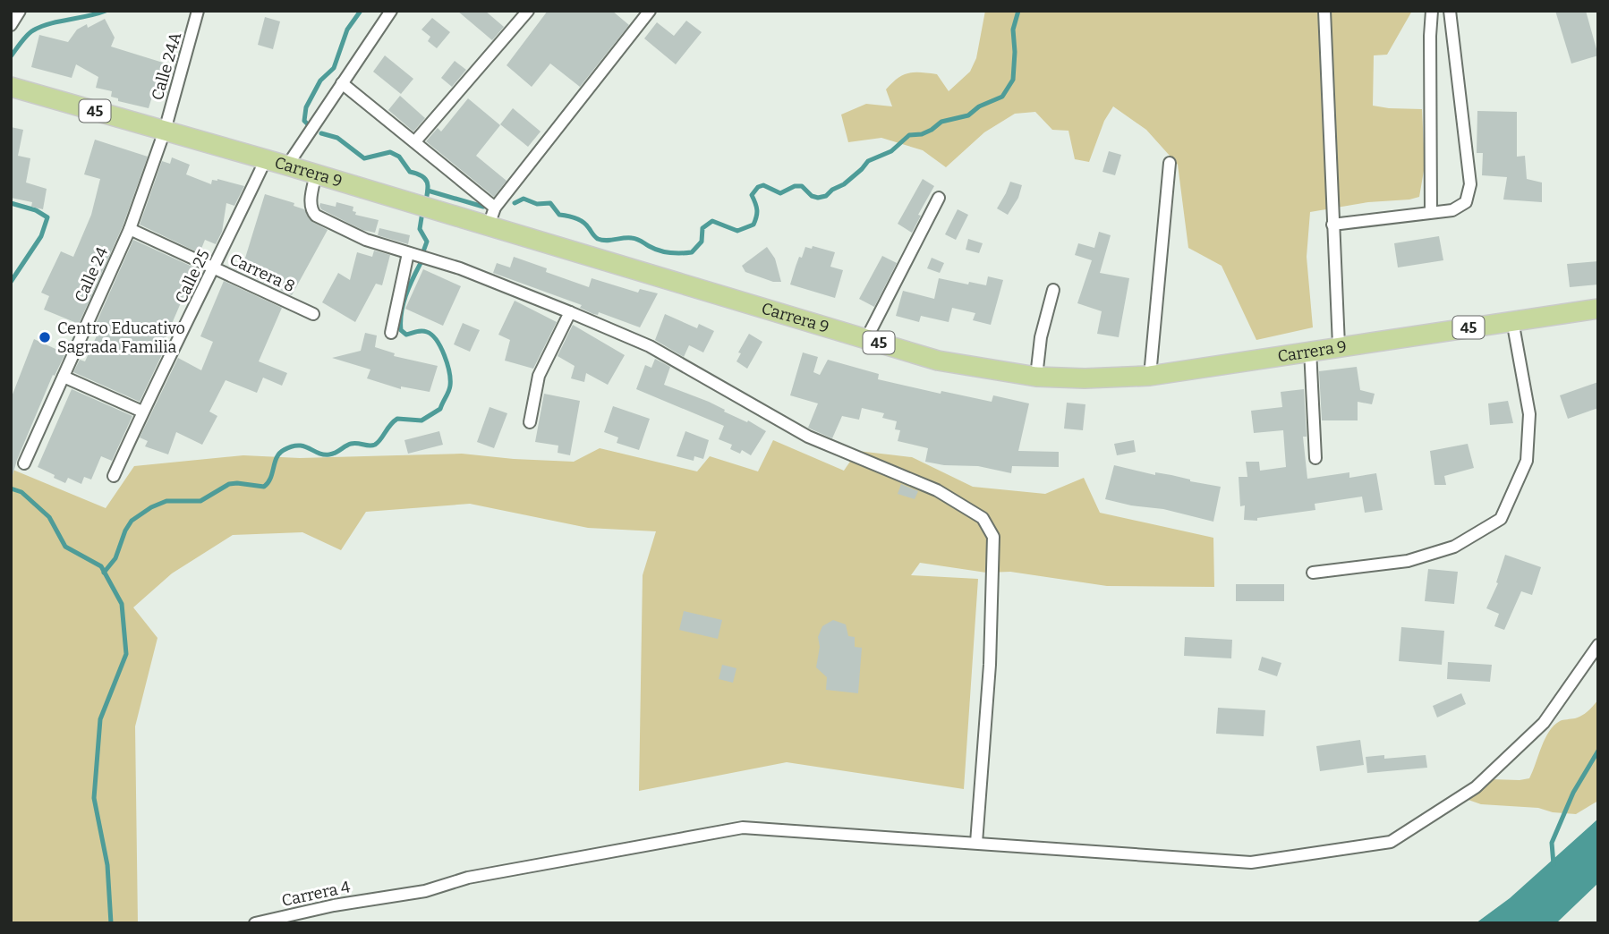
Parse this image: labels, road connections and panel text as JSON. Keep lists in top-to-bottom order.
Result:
{
  "streets": {
    "highway": ["45", "Carrera 9"],
    "street": [
      "Calle 24A",
      "Carrera 8",
      "Calle 24",
      "Calle 25",
      "Carrera 4"
    ]
  },
  "crossings": [
    ["Calle 24A", "Carrera 9"],
    ["Calle 24A", "Calle 24"],
    ["Carrera 9", "Calle 24"],
    ["Carrera 9", "Calle 25"],
    ["Carrera 8", "Calle 24"],
    ["Carrera 8", "Calle 25"]
  ],
  "places": ["Centro Educativo Sagrada Familia"]
}
